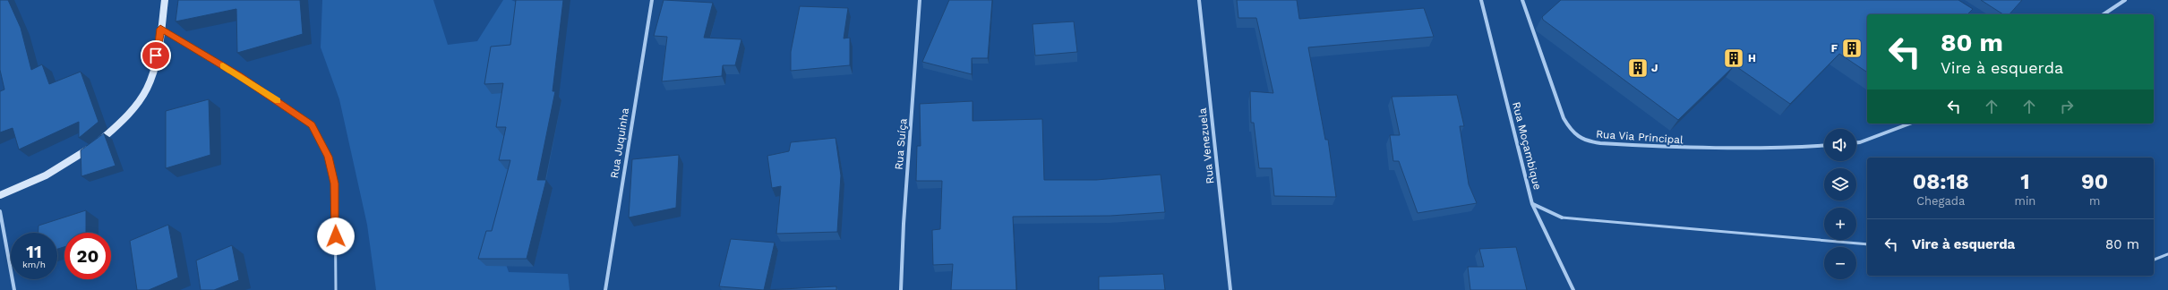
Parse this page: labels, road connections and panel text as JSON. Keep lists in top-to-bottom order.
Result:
{
  "streets": {
    "street": [
      "Rua Via Principal",
      "Rua Juquinha",
      "Rua Suíça",
      "Rua Venezuela",
      "Rua Moçambique"
    ]
  },
  "places": {
    "building": ["F", "H", "J"]
  },
  "page": {
    "turn": ["80 m", "Vire à esquerda"],
    "map_buttons": ["+", "−"],
    "eta": [
      "08:18",
      "Chegada",
      "1",
      "min",
      "90",
      "m"
    ],
    "list": [
      {
        "name": "Vire à esquerda",
        "value": "80 m"
      }
    ],
    "speed": "11 km/h",
    "limit": "20"
  }
}
